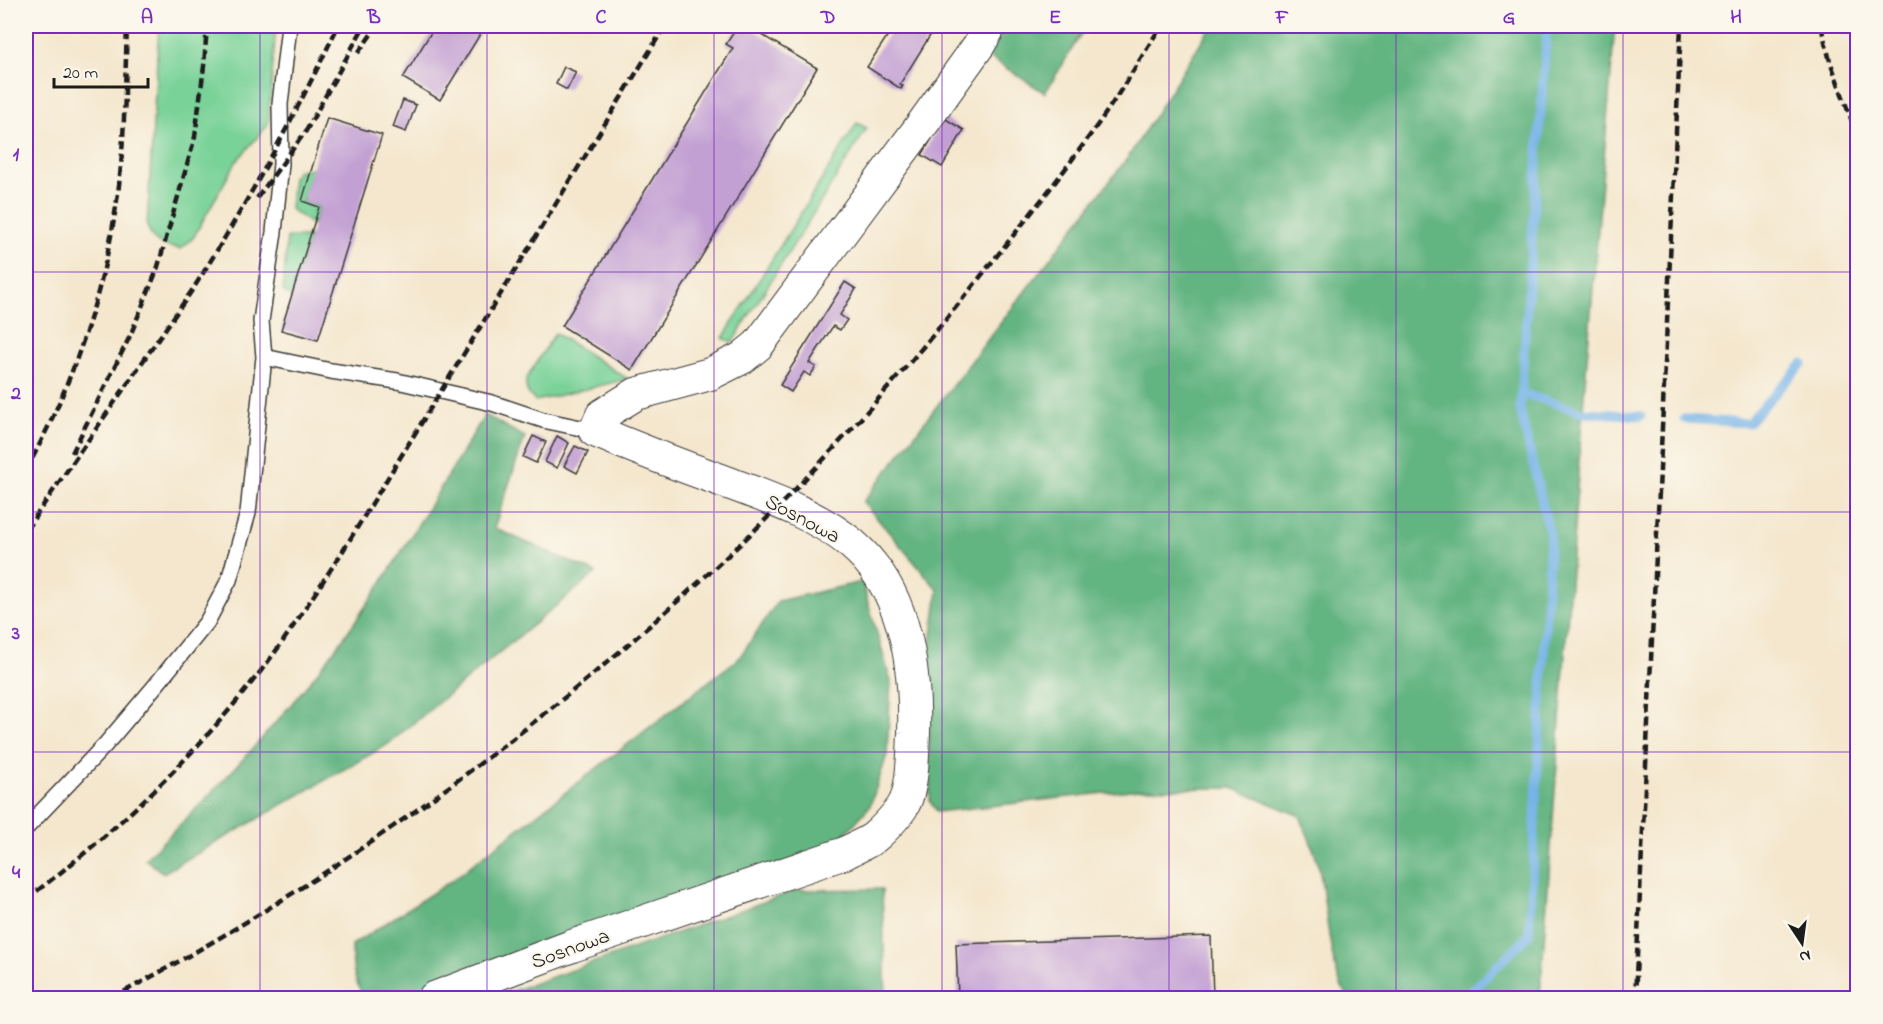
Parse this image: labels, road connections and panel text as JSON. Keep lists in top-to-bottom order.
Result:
{
  "streets": {
    "street": ["Sosnowa"]
  },
  "scale_bar": "20 m",
  "north": "bottom",
  "grid": {
    "columns": [
      "A",
      "B",
      "C",
      "D",
      "E",
      "F",
      "G",
      "H"
    ],
    "rows": [
      "1",
      "2",
      "3",
      "4"
    ]
  }
}
